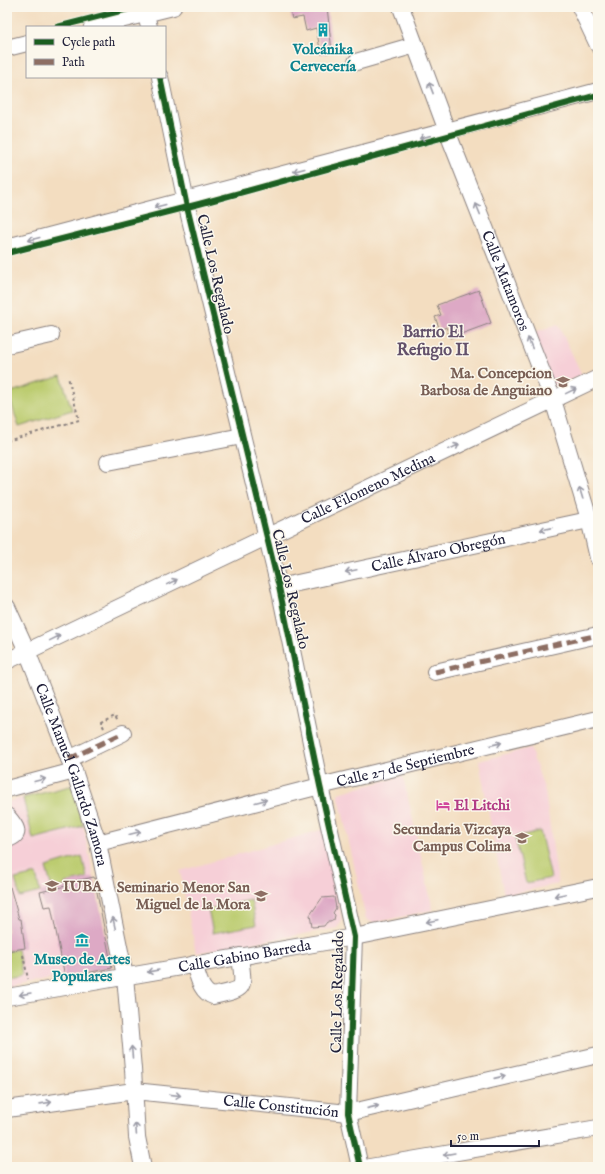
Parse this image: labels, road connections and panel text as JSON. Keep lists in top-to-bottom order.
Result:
{
  "streets": {
    "street": [
      "Calle Los Regalado",
      "Calle Matamoros",
      "Calle Filomeno Medina",
      "Calle Álvaro Obregón",
      "Calle 27 de Septiembre",
      "Calle Manuel Gallardo Zamora",
      "Calle Gabino Barreda",
      "Calle Constitución"
    ]
  },
  "crossings": [
    ["Calle Los Regalado", "Calle Filomeno Medina"],
    ["Calle Los Regalado", "Calle Álvaro Obregón"],
    ["Calle Los Regalado", "Calle 27 de Septiembre"],
    ["Calle Los Regalado", "Calle Gabino Barreda"],
    ["Calle Los Regalado", "Calle Constitución"],
    ["Calle Matamoros", "Calle Filomeno Medina"],
    ["Calle Matamoros", "Calle Álvaro Obregón"],
    ["Calle Filomeno Medina", "Calle Manuel Gallardo Zamora"],
    ["Calle 27 de Septiembre", "Calle Manuel Gallardo Zamora"],
    ["Calle Manuel Gallardo Zamora", "Calle Gabino Barreda"],
    ["Calle Manuel Gallardo Zamora", "Calle Constitución"]
  ],
  "one_way": [
    "Calle Matamoros",
    "Calle Filomeno Medina",
    "Calle Manuel Gallardo Zamora",
    "Calle Gabino Barreda"
  ],
  "districts": ["Barrio El Refugio II"],
  "places": {
    "building": ["Volcánika Cervecería"],
    "school or university": [
      "Ma. Concepcion Barbosa de Anguiano",
      "Secundaria Vizcaya Campus Colima",
      "IUBA",
      "Seminario Menor San Miguel de la Mora"
    ],
    "hotel": ["El Litchi"],
    "museum": ["Museo de Artes Populares"]
  },
  "legend": ["Cycle path", "Path"],
  "scale_bar": "50 m"
}
